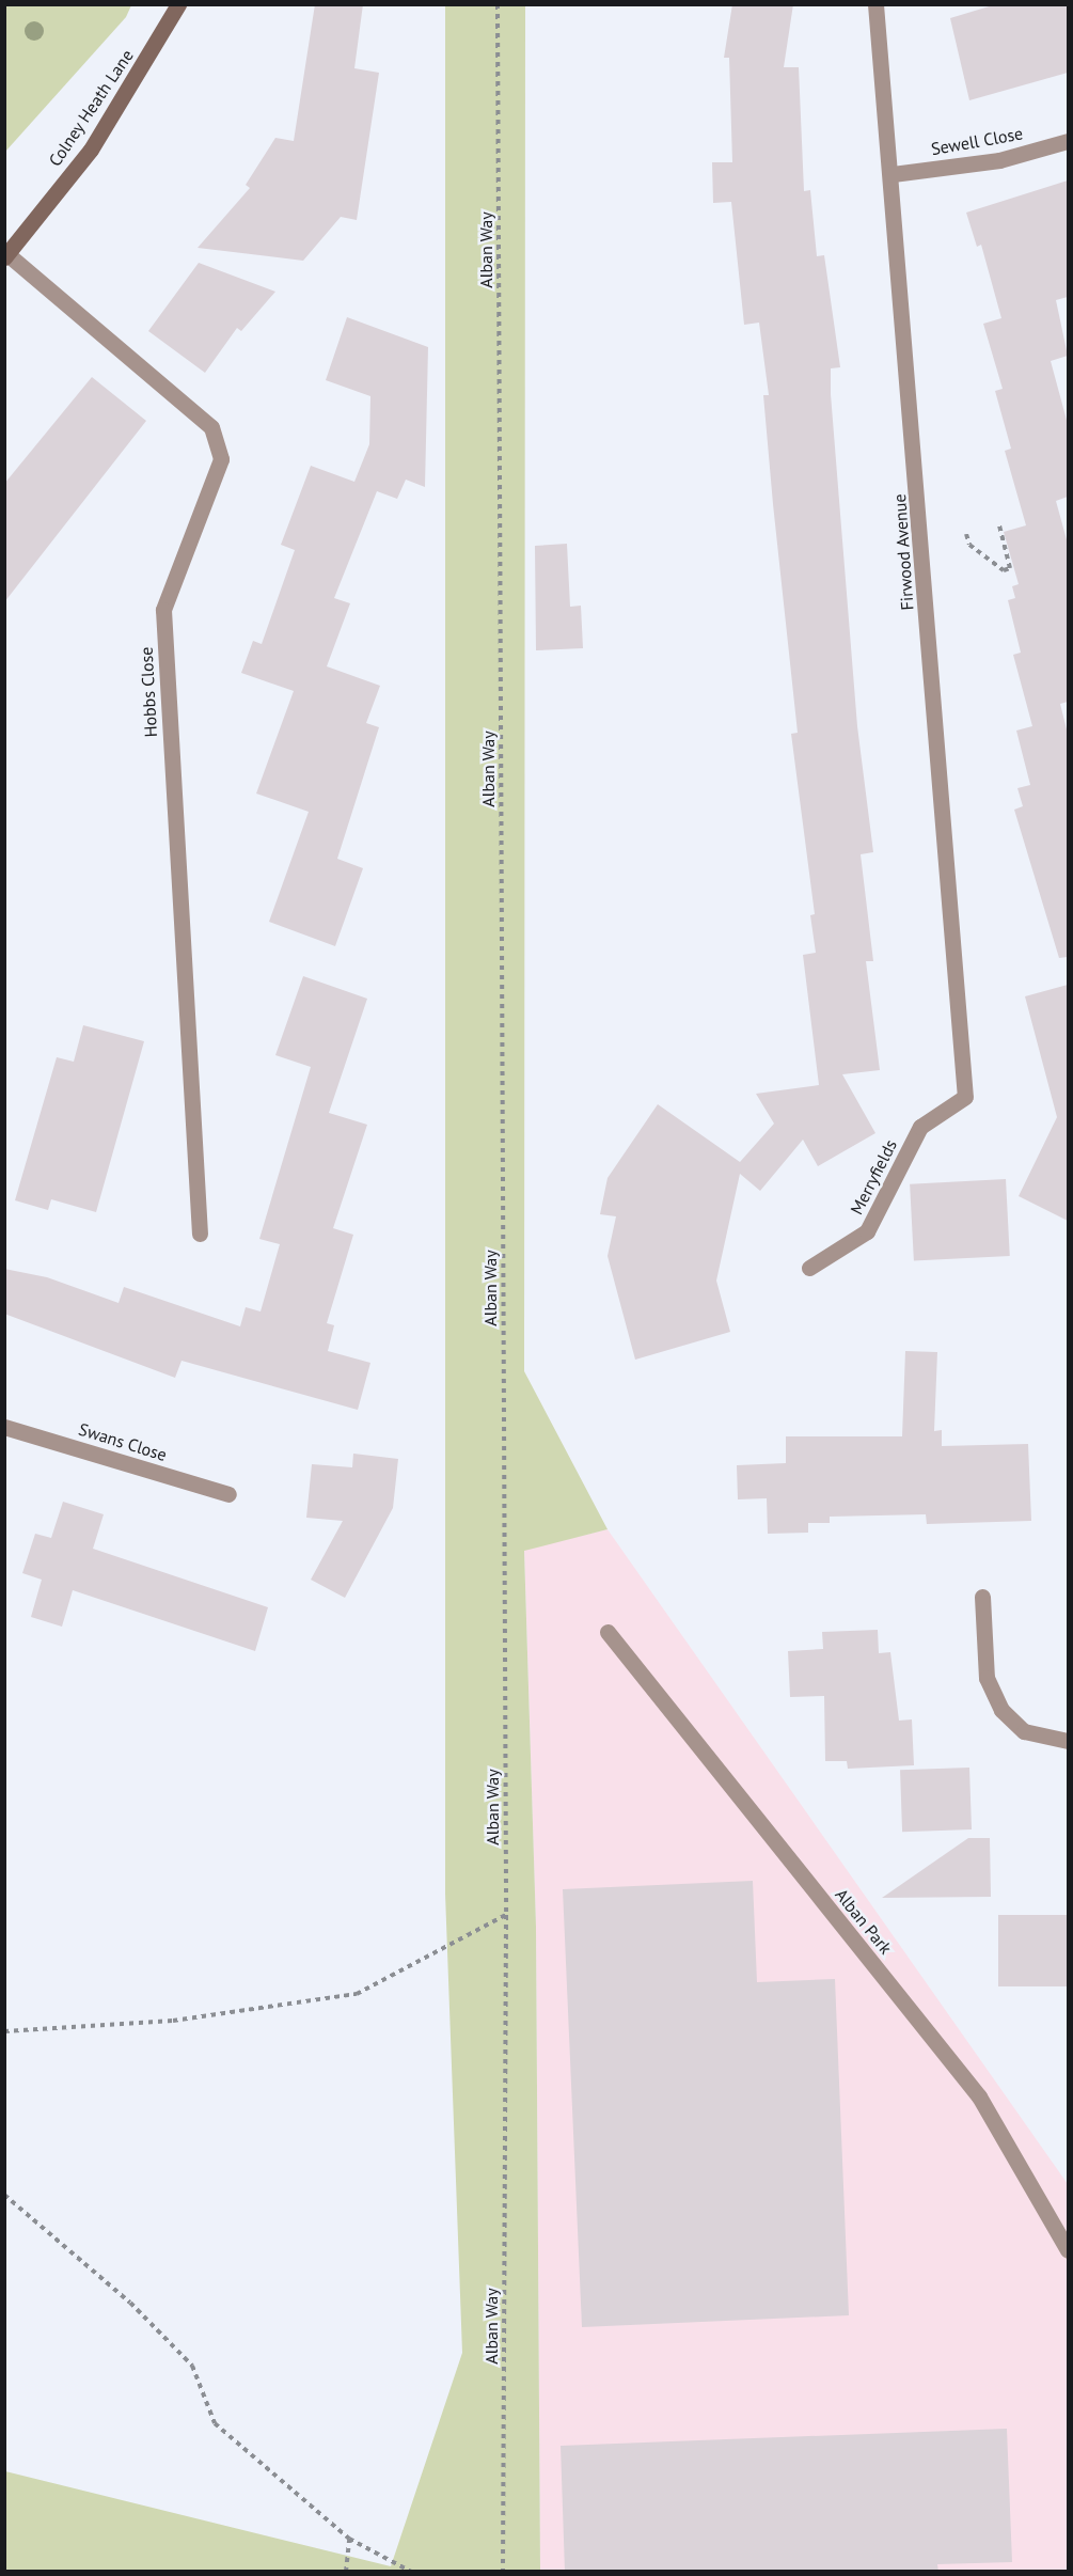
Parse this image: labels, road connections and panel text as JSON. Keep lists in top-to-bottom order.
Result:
{
  "streets": {
    "street": [
      "Colney Heath Lane",
      "Sewell Close",
      "Firwood Avenue",
      "Hobbs Close",
      "Merryfields",
      "Swans Close",
      "Alban Park"
    ],
    "path": ["Alban Way"]
  },
  "crossings": [
    ["Colney Heath Lane", "Hobbs Close"],
    ["Sewell Close", "Firwood Avenue"],
    ["Firwood Avenue", "Merryfields"]
  ]
}
